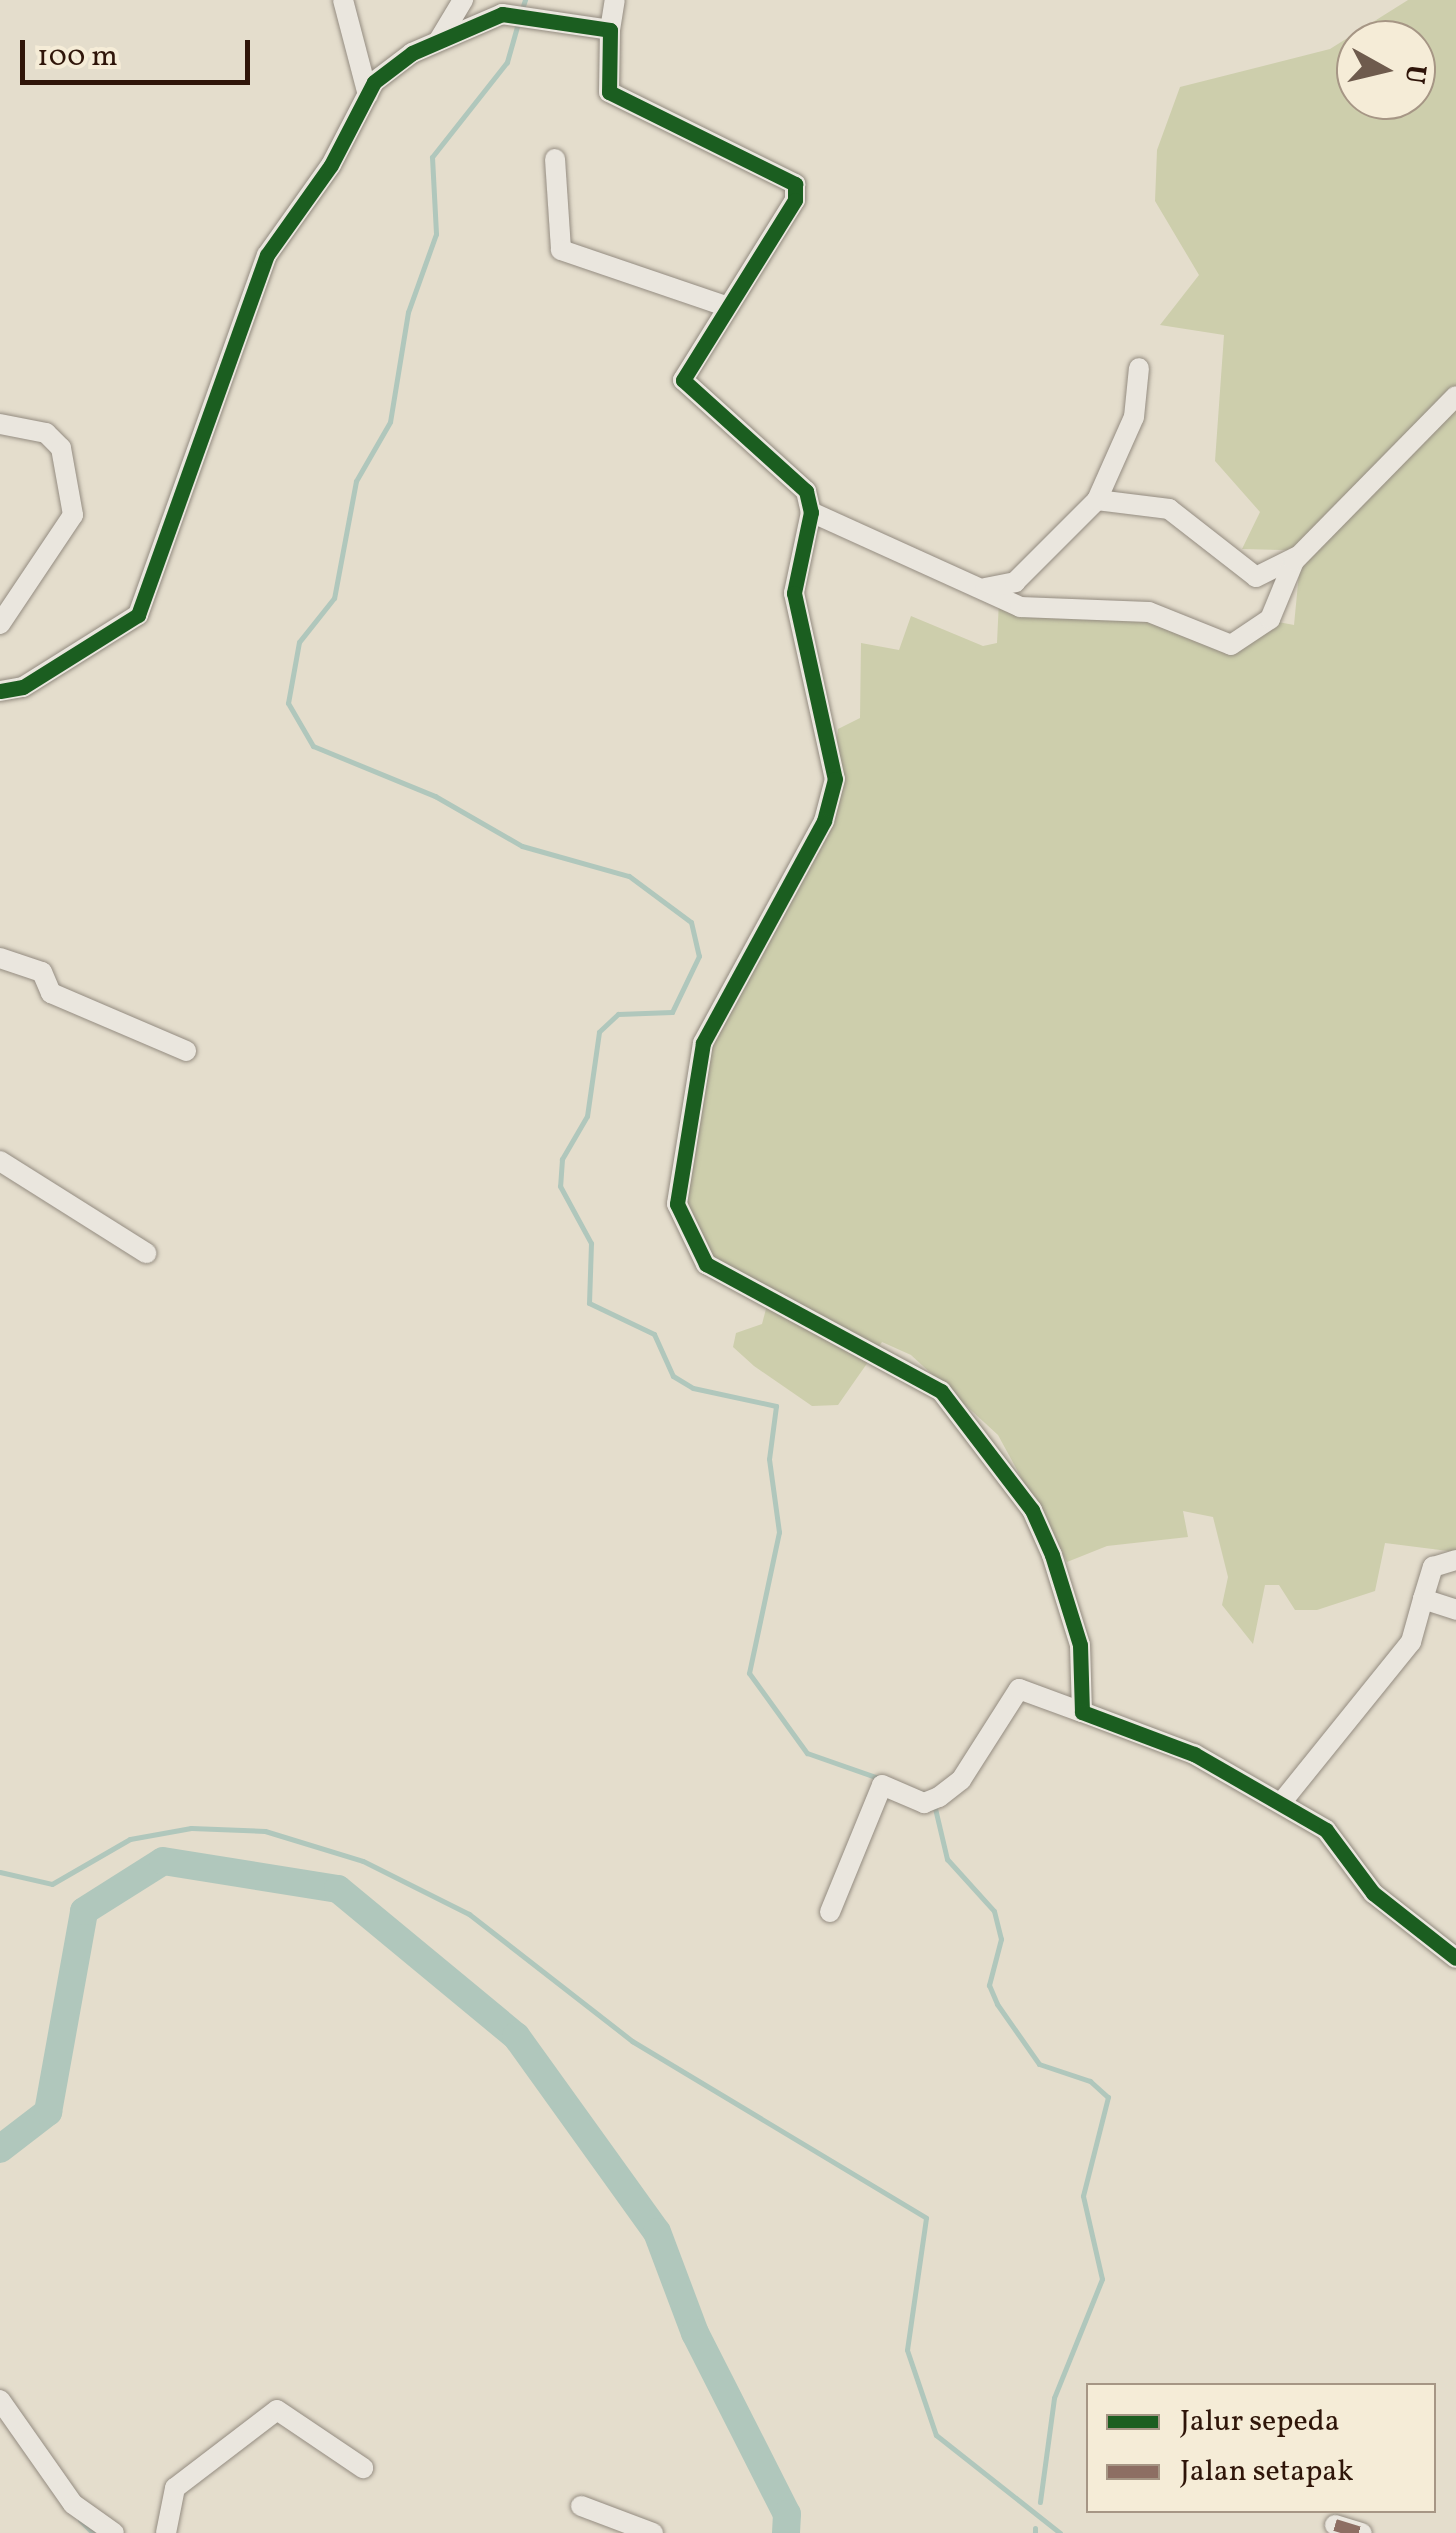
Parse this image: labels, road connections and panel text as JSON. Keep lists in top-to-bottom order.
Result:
{
  "legend": ["Jalur sepeda", "Jalan setapak"],
  "scale_bar": "100 m",
  "north": "right"
}
